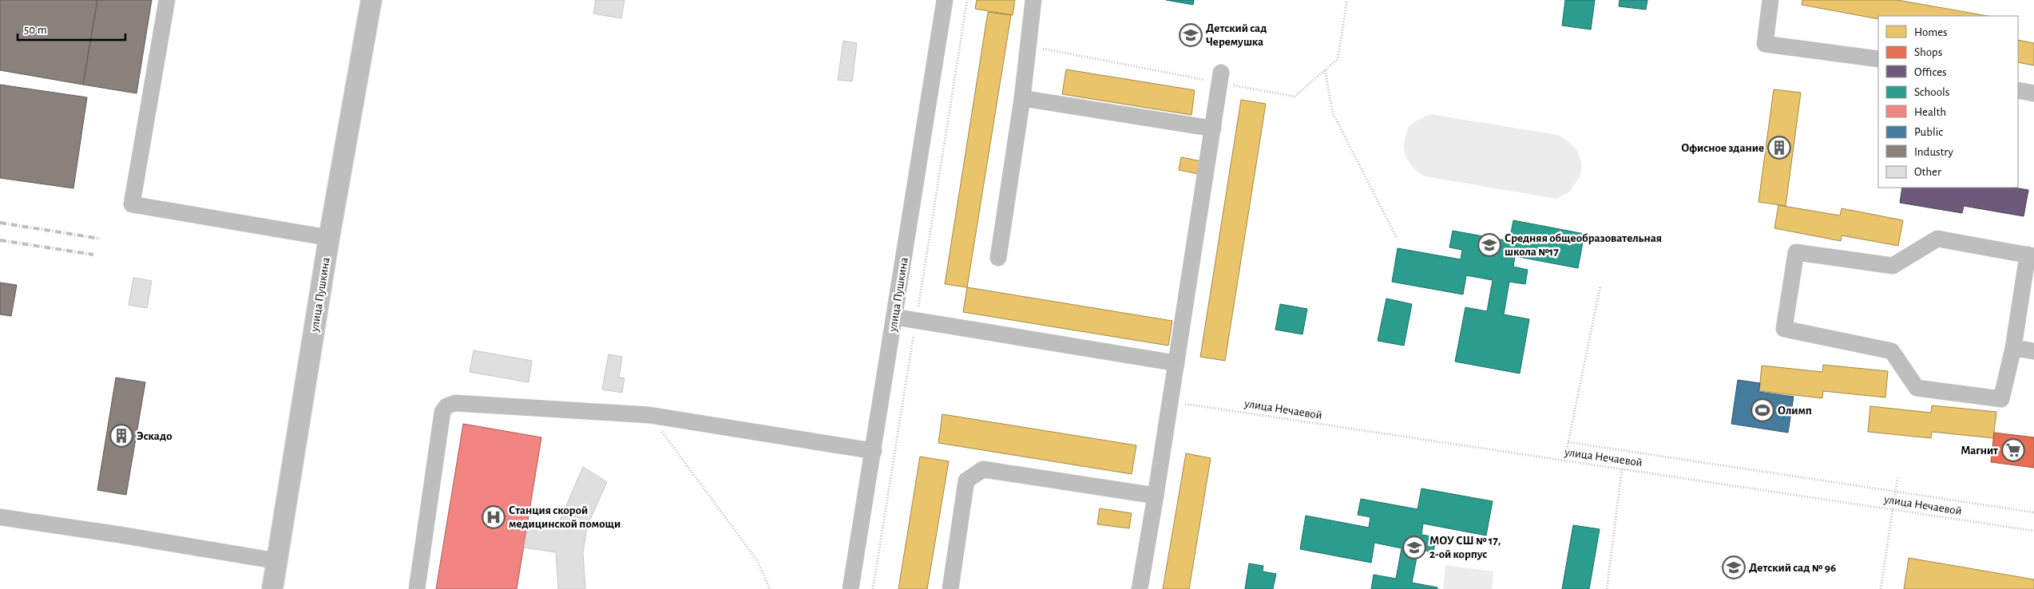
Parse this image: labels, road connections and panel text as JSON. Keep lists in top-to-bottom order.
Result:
{
  "streets": {
    "main road": ["улица Пушкина"],
    "path": ["улица Нечаевой"]
  },
  "places": {
    "school or university": [
      "Детский сад Черемушка",
      "Средняя общеобразовательная школа №17",
      "МОУ СШ № 17, 2-ой корпус",
      "Детский сад № 96"
    ],
    "building": ["Офисное здание", "Эскадо"],
    "sports": ["Олимп"],
    "supermarket": ["Магнит"],
    "hospital": ["Станция скорой медицинской помощи"]
  },
  "legend": [
    "Homes",
    "Shops",
    "Offices",
    "Schools",
    "Health",
    "Public",
    "Industry",
    "Other"
  ],
  "scale_bar": "50 m"
}
